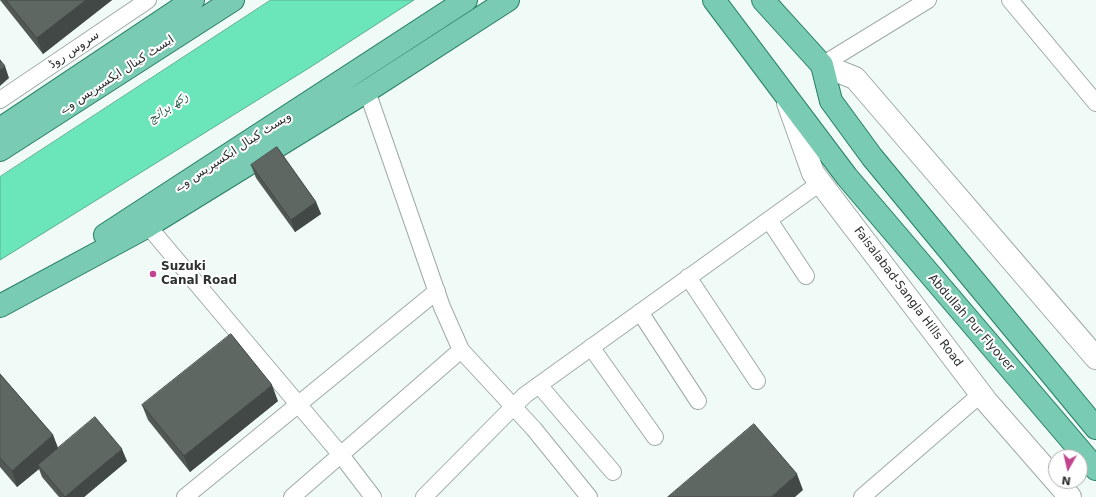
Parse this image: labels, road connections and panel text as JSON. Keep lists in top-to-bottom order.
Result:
{
  "streets": {
    "main road": [
      "ایسٹ کینال ایکسپریس وے",
      "ویسٹ کینال ایکسپریس وے",
      "Faisalabad-Sangla Hills Road",
      "Abdullah Pur Flyover"
    ],
    "street": ["سروس روڈ"]
  },
  "crossings": [
    ["Faisalabad-Sangla Hills Road", "Abdullah Pur Flyover"]
  ],
  "water": ["رکھ برانچ"],
  "places": ["Suzuki Canal Road"],
  "north": "bottom"
}
